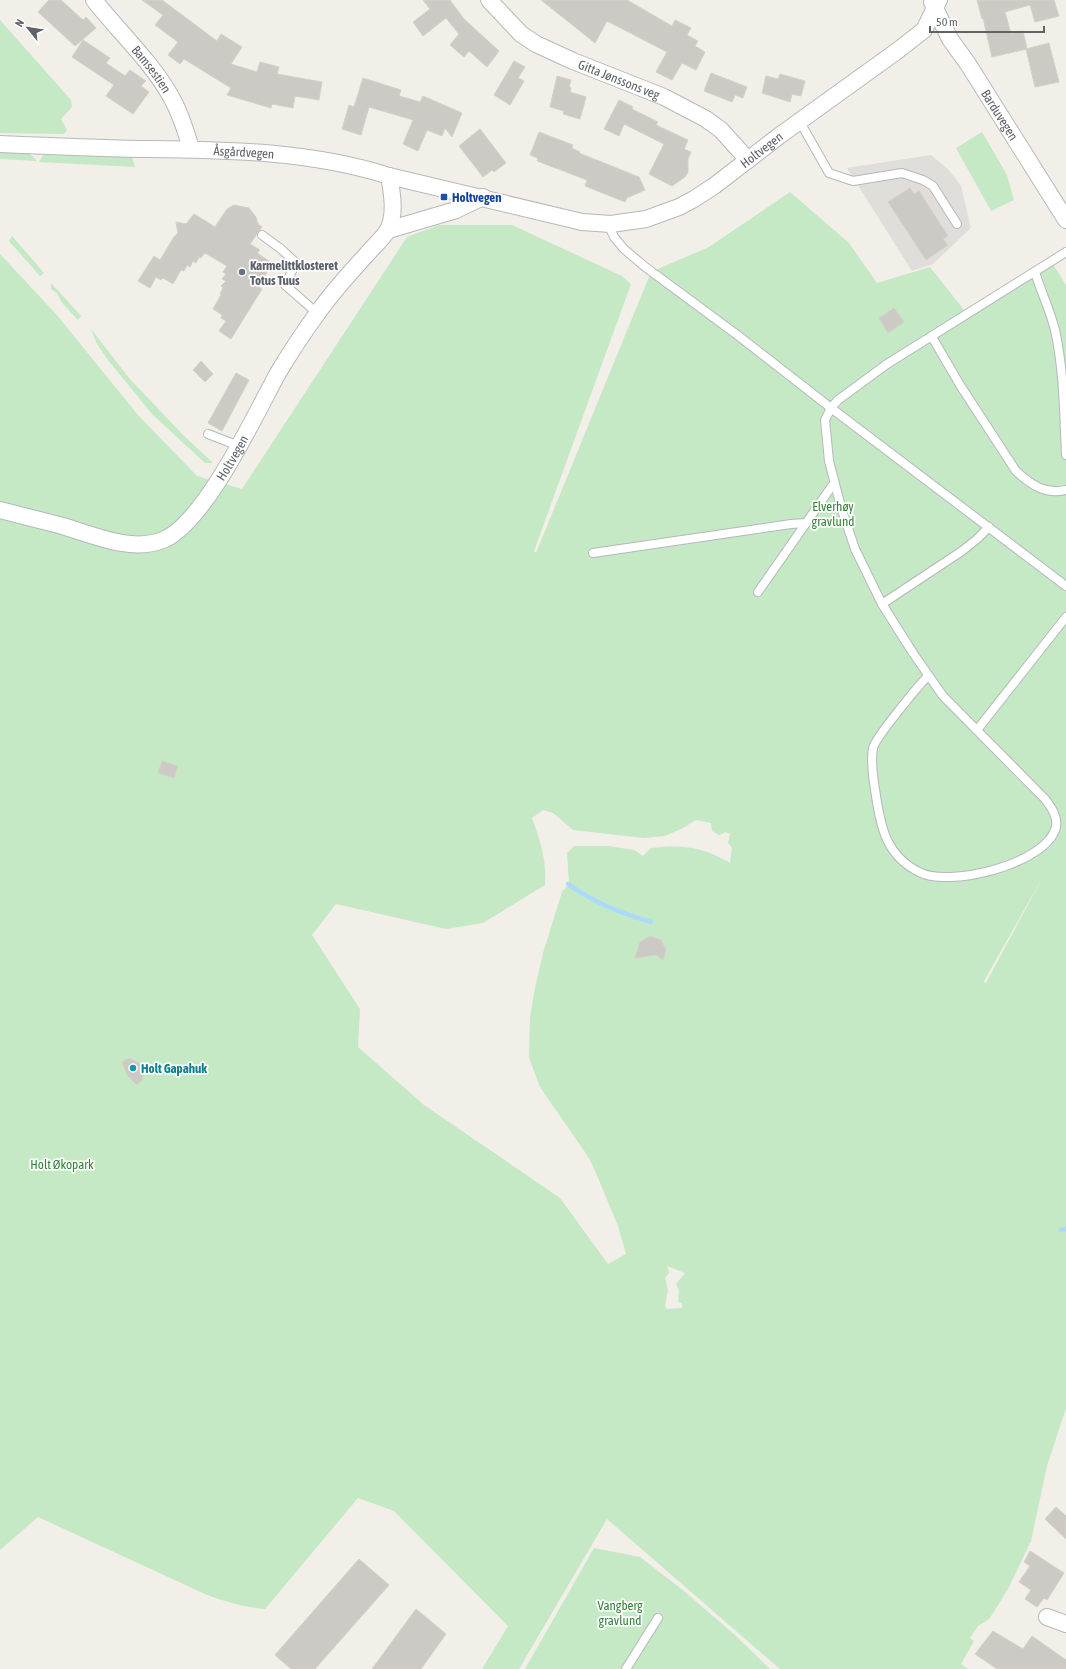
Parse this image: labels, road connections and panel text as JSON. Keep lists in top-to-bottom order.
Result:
{
  "streets": {
    "street": [
      "Bamsestien",
      "Gitta Jønssons veg",
      "Barduvegen",
      "Holtvegen",
      "Åsgårdvegen"
    ]
  },
  "crossings": [
    ["Bamsestien", "Åsgårdvegen"],
    ["Gitta Jønssons veg", "Holtvegen"],
    ["Barduvegen", "Holtvegen"],
    ["Holtvegen", "Åsgårdvegen"]
  ],
  "parks": ["Elverhøy gravlund", "Holt Økopark", "Vangberg gravlund"],
  "places": {
    "transit": ["Holtvegen"],
    "other": ["Karmelittklosteret Totus Tuus", "Holt Gapahuk"]
  },
  "scale_bar": "50 m",
  "north": "top left"
}
